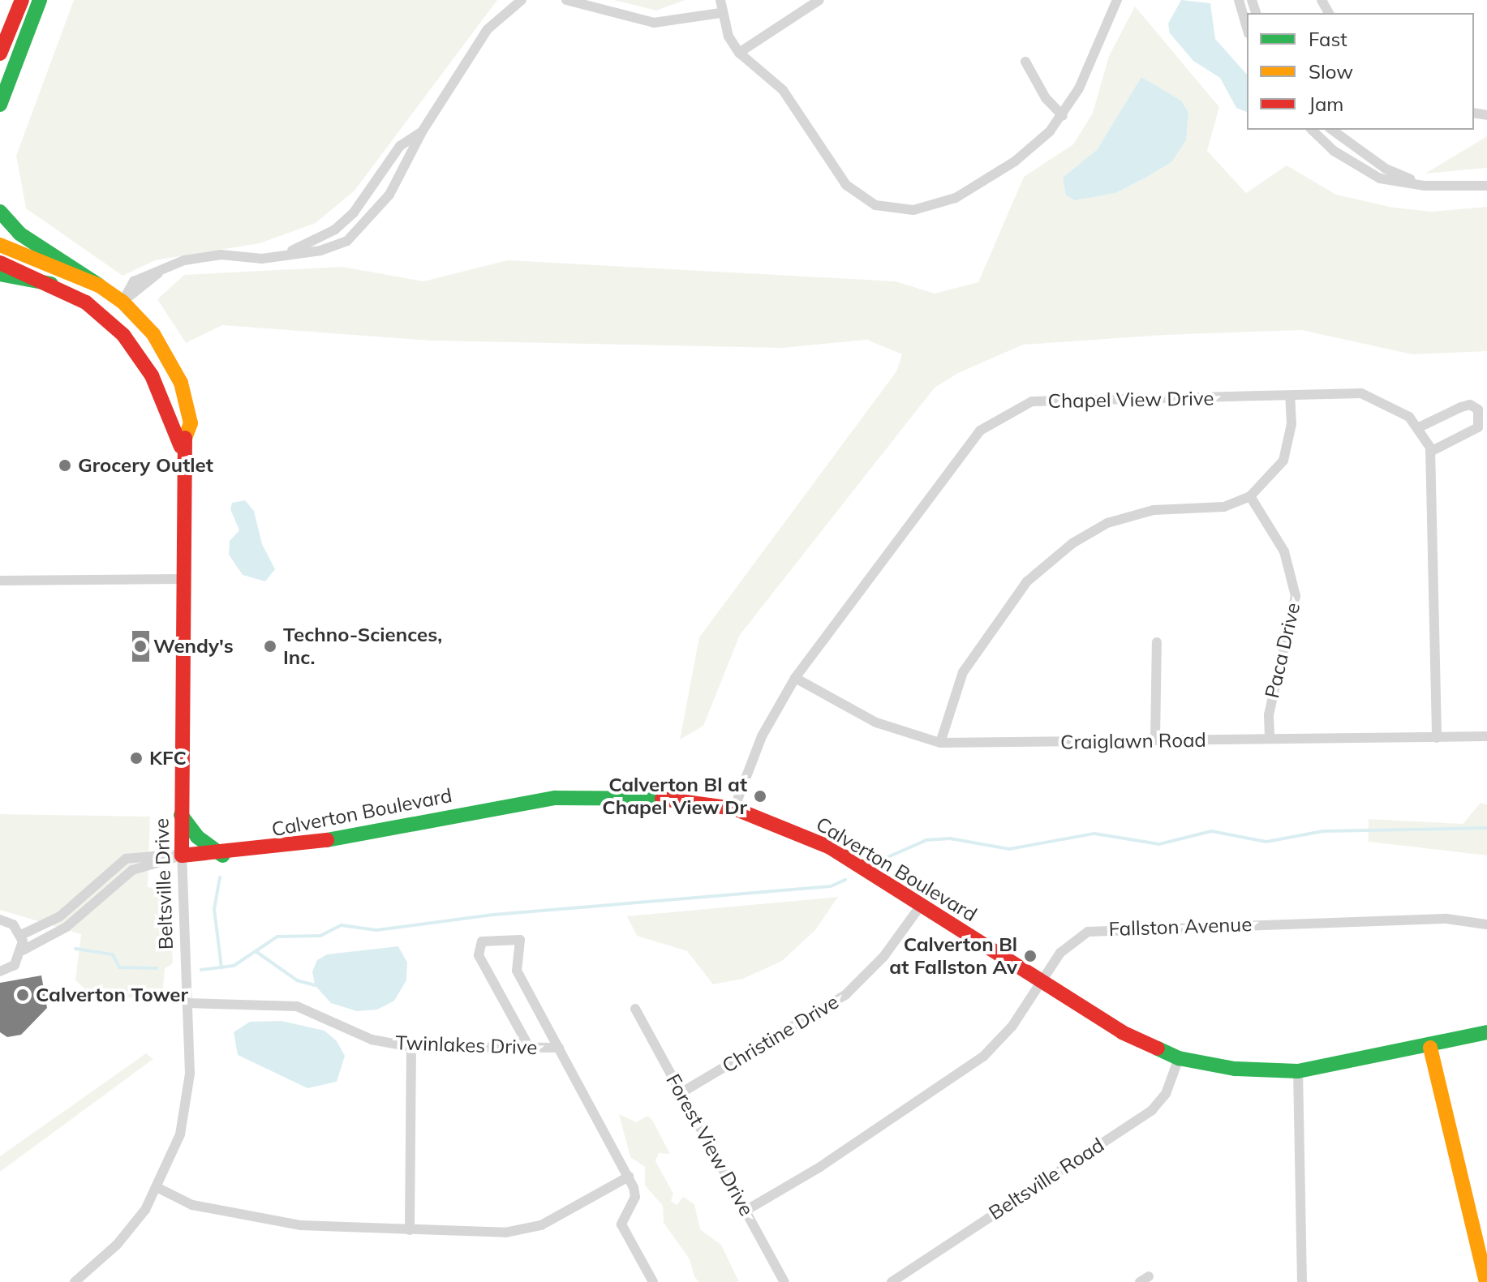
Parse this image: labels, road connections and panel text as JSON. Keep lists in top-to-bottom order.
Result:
{
  "streets": {
    "street": [
      "Chapel View Drive",
      "Paca Drive",
      "Craiglawn Road",
      "Calverton Boulevard",
      "Beltsville Drive",
      "Fallston Avenue",
      "Christine Drive",
      "Twinlakes Drive",
      "Forest View Drive",
      "Beltsville Road"
    ]
  },
  "crossings": [
    ["Chapel View Drive", "Craiglawn Road"],
    ["Chapel View Drive", "Calverton Boulevard"],
    ["Paca Drive", "Craiglawn Road"],
    ["Calverton Boulevard", "Beltsville Drive"],
    ["Calverton Boulevard", "Fallston Avenue"],
    ["Calverton Boulevard", "Christine Drive"],
    ["Calverton Boulevard", "Beltsville Road"],
    ["Beltsville Drive", "Twinlakes Drive"],
    ["Fallston Avenue", "Forest View Drive"],
    ["Christine Drive", "Forest View Drive"]
  ],
  "places": [
    "Grocery Outlet",
    "Wendy's",
    "Techno-Sciences, Inc.",
    "KFC",
    "Calverton Bl at Chapel View Dr",
    "Calverton Bl at Fallston Av",
    "Calverton Tower"
  ],
  "legend": ["Fast", "Slow", "Jam"]
}
